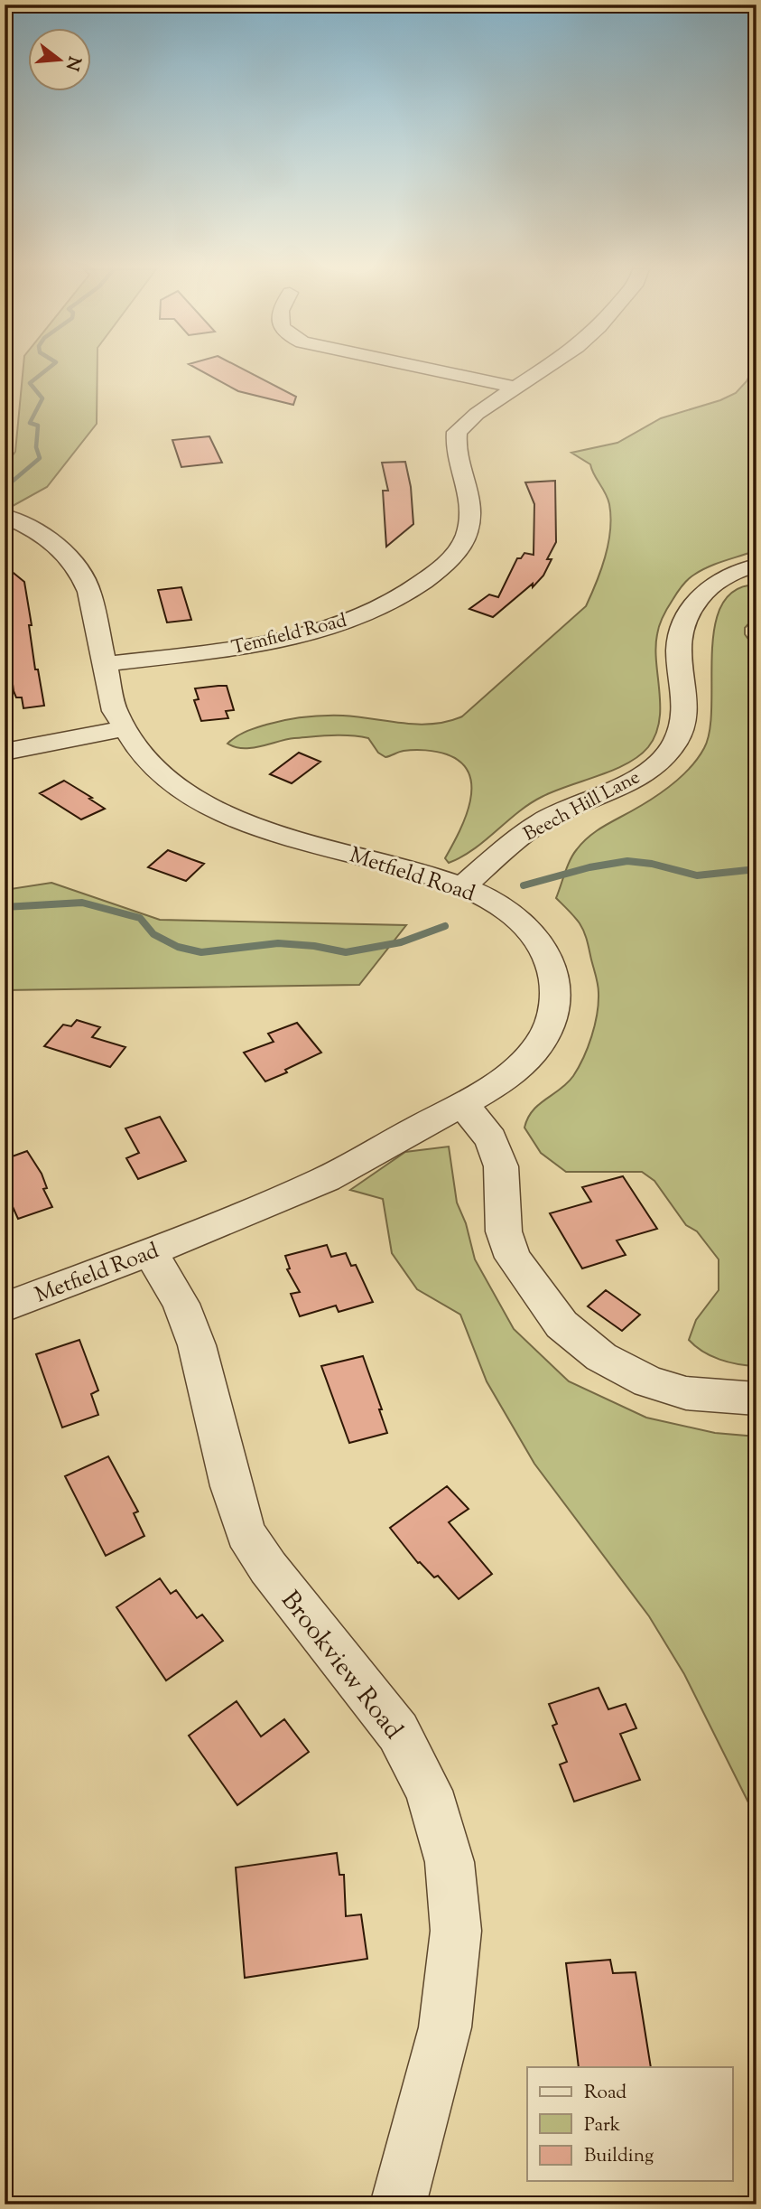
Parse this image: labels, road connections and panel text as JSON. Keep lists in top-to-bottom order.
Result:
{
  "streets": {
    "street": [
      "Temfield Road",
      "Beech Hill Lane",
      "Metfield Road",
      "Brookview Road"
    ]
  },
  "crossings": [
    ["Temfield Road", "Metfield Road"],
    ["Beech Hill Lane", "Metfield Road"],
    ["Metfield Road", "Brookview Road"]
  ],
  "legend": ["Road", "Park", "Building"],
  "north": "right"
}
